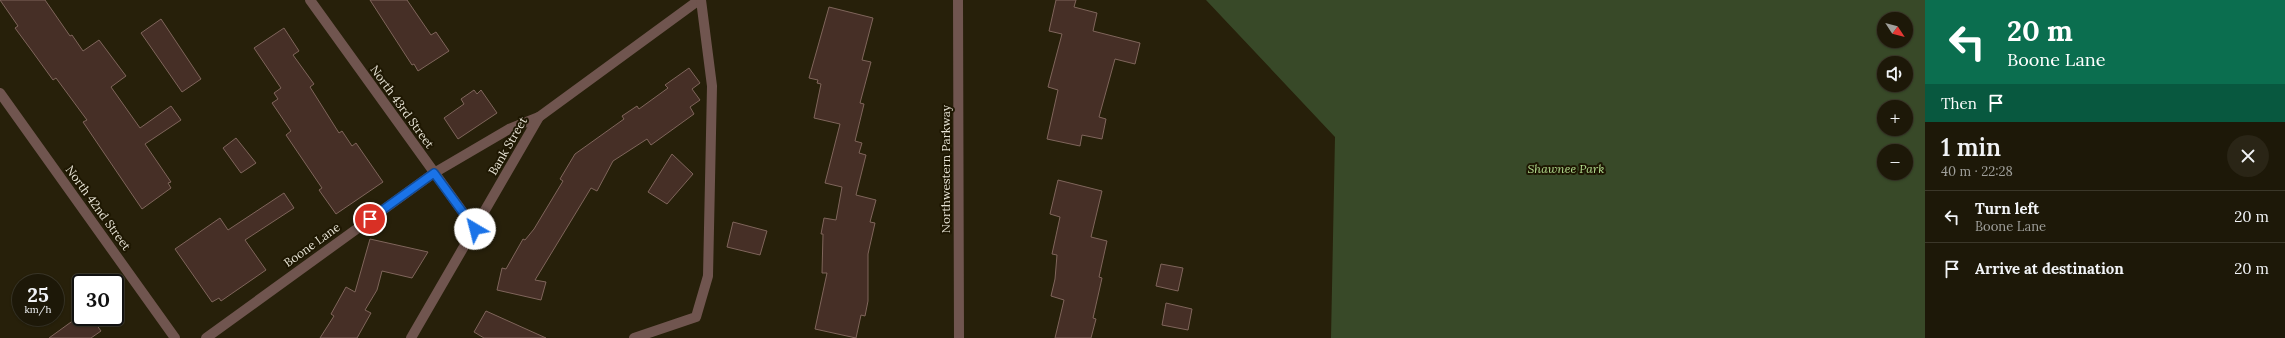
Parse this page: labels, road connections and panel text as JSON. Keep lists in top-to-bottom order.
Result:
{
  "streets": {
    "street": [
      "North 43rd Street",
      "Bank Street",
      "Northwestern Parkway",
      "North 42nd Street",
      "Boone Lane"
    ]
  },
  "crossings": [
    ["North 43rd Street", "Bank Street"],
    ["North 43rd Street", "Boone Lane"],
    ["Bank Street", "Boone Lane"]
  ],
  "parks": ["Shawnee Park"],
  "north": "bottom right",
  "page": {
    "turn": ["20 m", "Boone Lane"],
    "map_buttons": ["+", "−"],
    "then": "Then",
    "heading": ["1 min", "40 m · 22:28"],
    "list": [
      {
        "name": "Turn left",
        "note": "Boone Lane",
        "value": "20 m"
      },
      {
        "name": "Arrive at destination",
        "value": "20 m"
      }
    ],
    "speed": "25 km/h",
    "limit": "30"
  }
}
